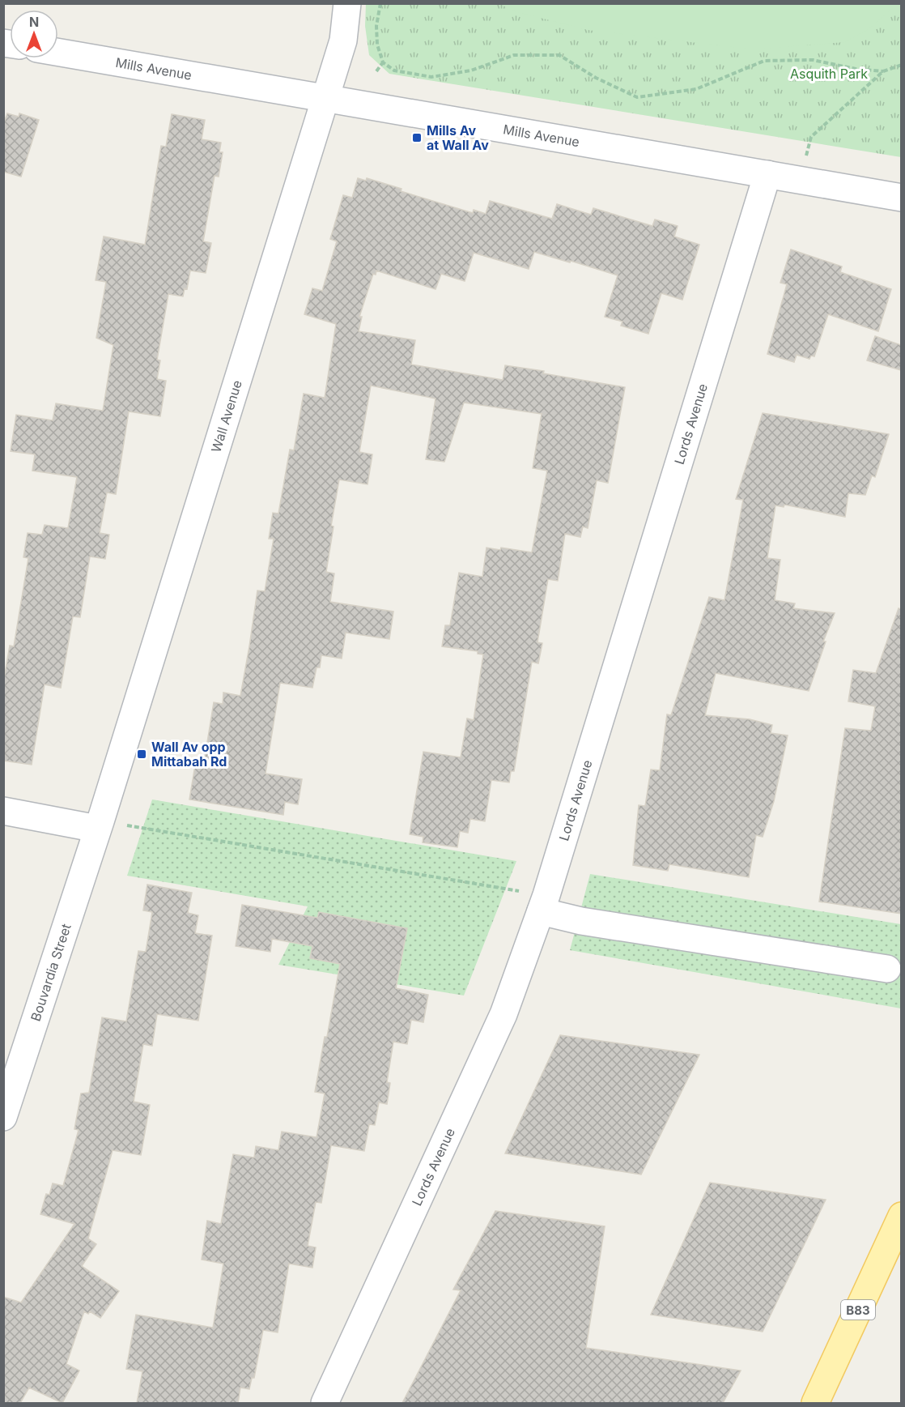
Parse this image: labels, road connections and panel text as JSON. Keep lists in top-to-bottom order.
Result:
{
  "streets": {
    "main road": ["B83"],
    "street": [
      "Mills Avenue",
      "Wall Avenue",
      "Lords Avenue",
      "Bouvardia Street"
    ]
  },
  "crossings": [
    ["Mills Avenue", "Wall Avenue"],
    ["Mills Avenue", "Lords Avenue"],
    ["Wall Avenue", "Bouvardia Street"]
  ],
  "parks": ["Asquith Park"],
  "places": {
    "transit": ["Mills Av at Wall Av", "Wall Av opp Mittabah Rd"]
  },
  "north": "top"
}
